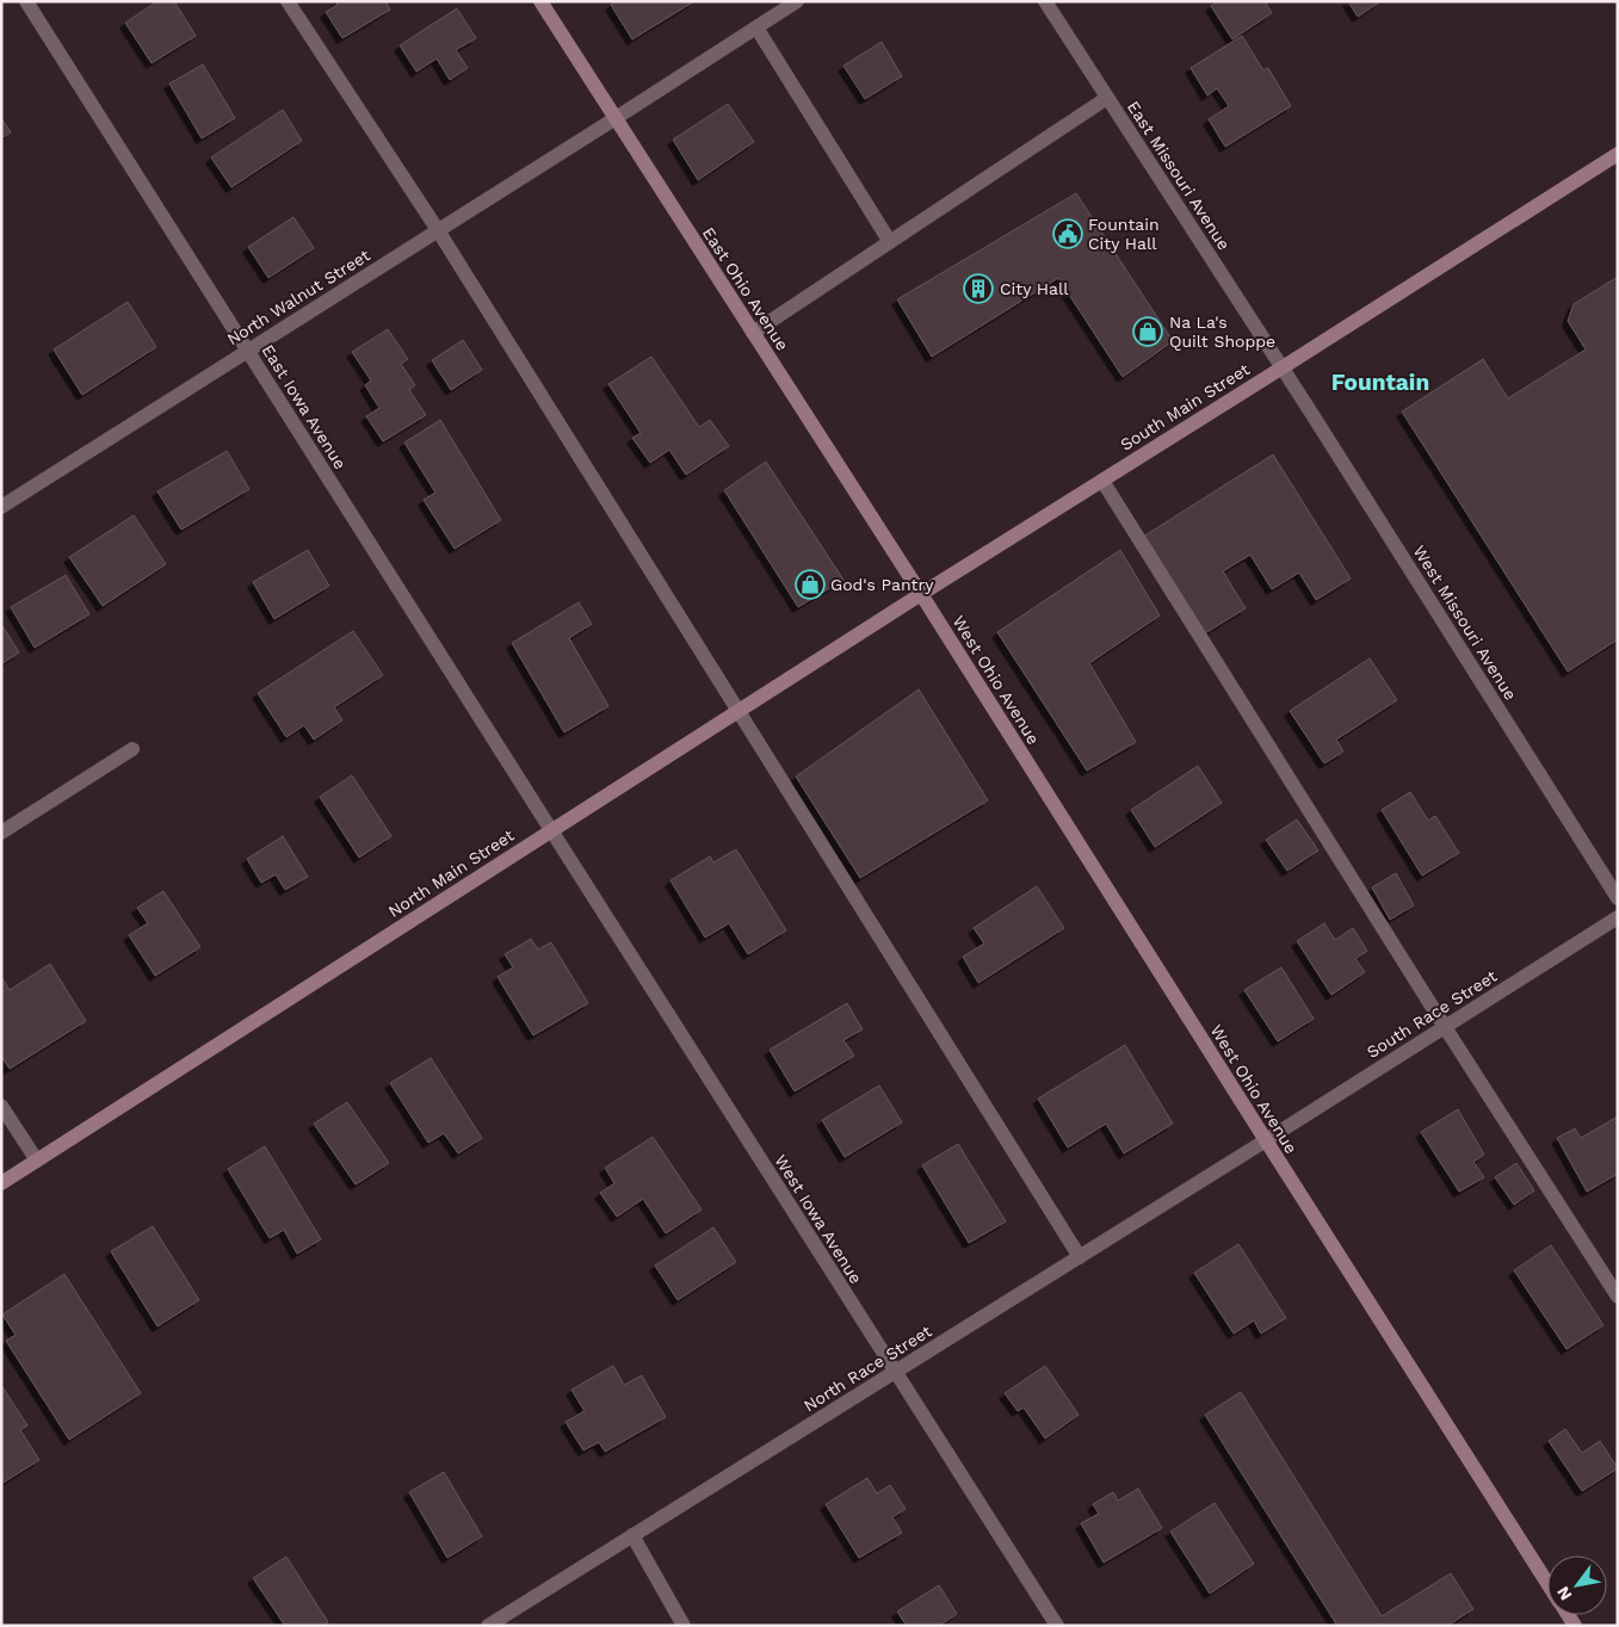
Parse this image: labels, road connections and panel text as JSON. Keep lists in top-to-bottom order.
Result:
{
  "streets": {
    "main road": [
      "East Ohio Avenue",
      "South Main Street",
      "West Ohio Avenue",
      "North Main Street"
    ],
    "street": [
      "East Missouri Avenue",
      "North Walnut Street",
      "East Iowa Avenue",
      "West Missouri Avenue",
      "South Race Street",
      "West Iowa Avenue",
      "North Race Street"
    ]
  },
  "crossings": [
    ["East Missouri Avenue", "South Main Street"],
    ["East Missouri Avenue", "West Missouri Avenue"],
    ["East Ohio Avenue", "North Walnut Street"],
    ["East Ohio Avenue", "South Main Street"],
    ["East Ohio Avenue", "West Ohio Avenue"],
    ["East Ohio Avenue", "North Main Street"],
    ["North Walnut Street", "East Iowa Avenue"],
    ["East Iowa Avenue", "North Main Street"],
    ["East Iowa Avenue", "West Iowa Avenue"],
    ["South Main Street", "West Missouri Avenue"],
    ["South Main Street", "West Ohio Avenue"],
    ["South Main Street", "North Main Street"],
    ["West Ohio Avenue", "North Main Street"],
    ["West Ohio Avenue", "South Race Street"],
    ["West Ohio Avenue", "North Race Street"],
    ["North Main Street", "West Iowa Avenue"],
    ["South Race Street", "North Race Street"],
    ["West Iowa Avenue", "North Race Street"]
  ],
  "districts": ["Fountain"],
  "places": {
    "public building": ["Fountain City Hall"],
    "building": ["City Hall"],
    "shop": ["Na La's Quilt Shoppe", "God's Pantry"]
  },
  "north": "bottom left"
}
